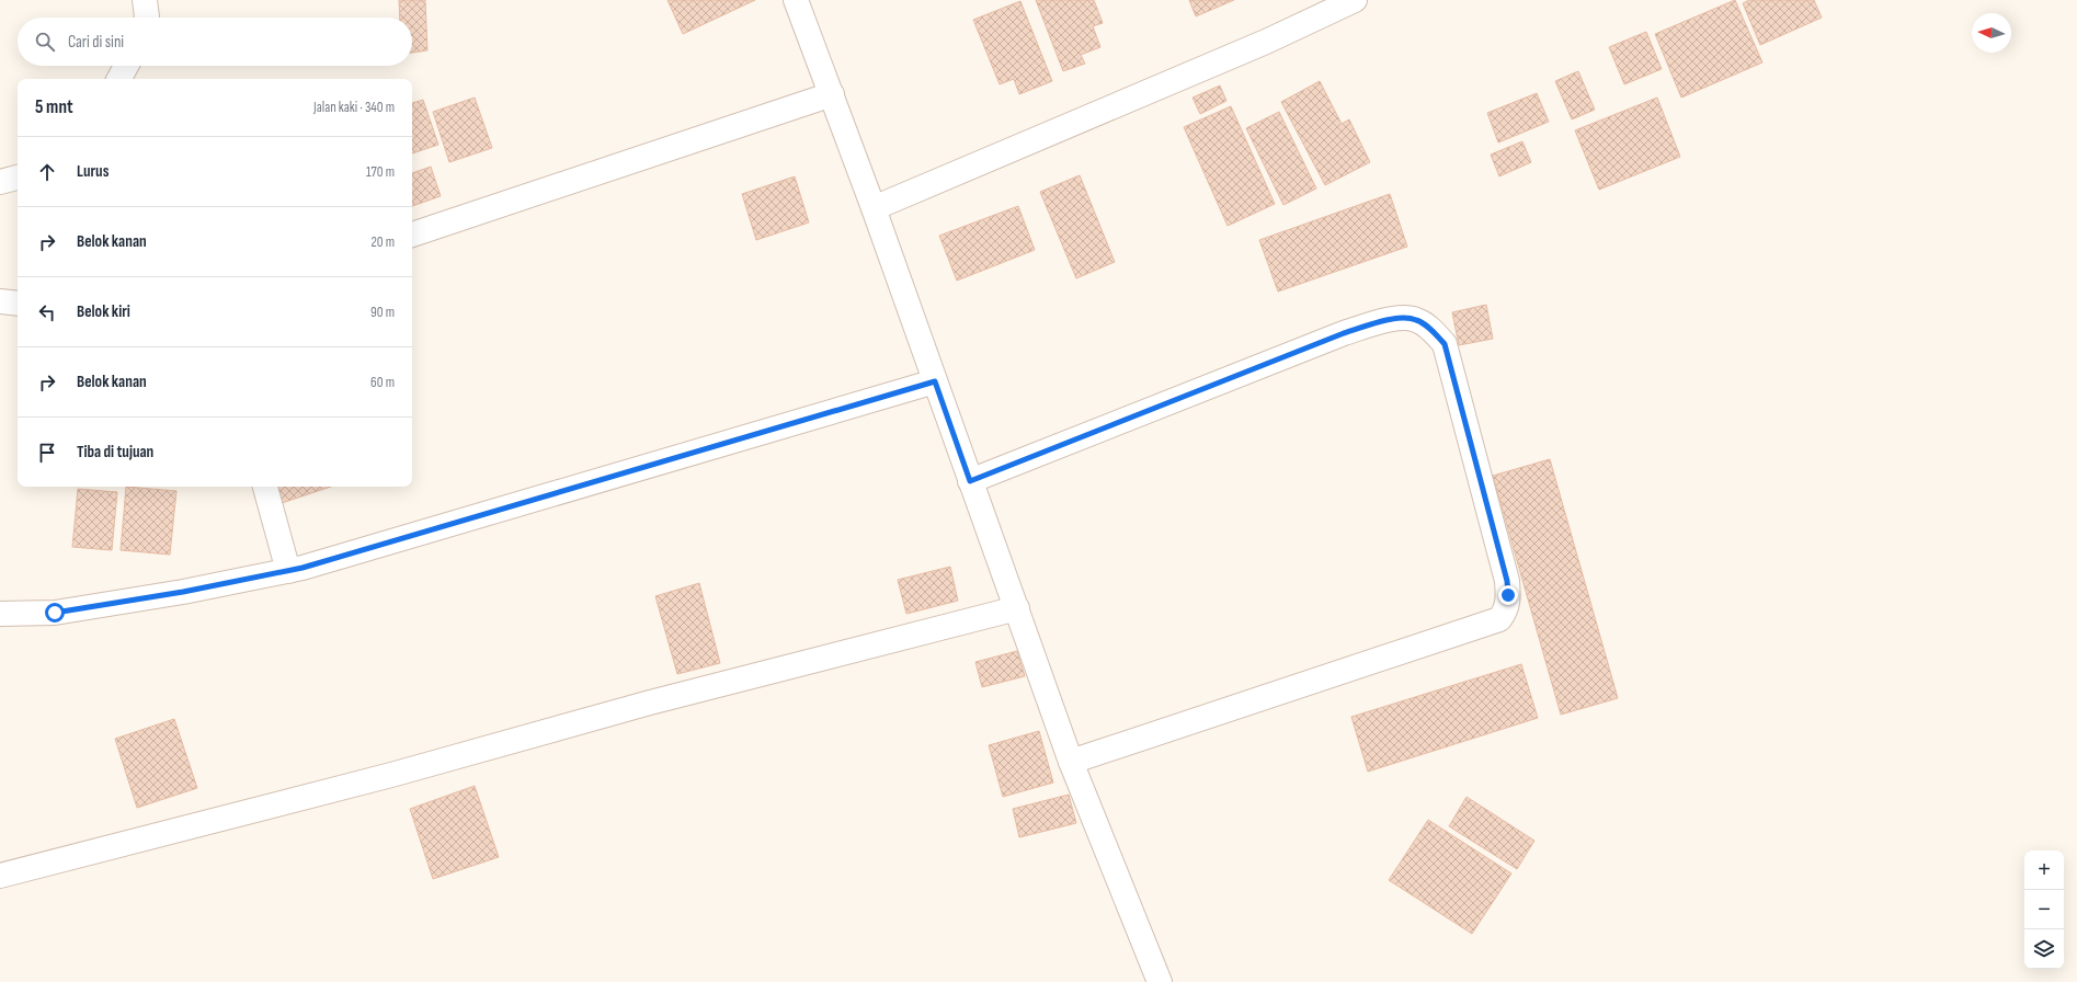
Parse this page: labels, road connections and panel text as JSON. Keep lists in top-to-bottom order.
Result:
{
  "north": "left",
  "page": {
    "search": "Cari di sini",
    "heading": ["5 mnt", "Jalan kaki · 340 m"],
    "list": [
      ["Lurus", "170 m"],
      ["Belok kanan", "20 m"],
      ["Belok kiri", "90 m"],
      ["Belok kanan", "60 m"],
      "Tiba di tujuan"
    ],
    "map_buttons": ["+", "−"]
  }
}
